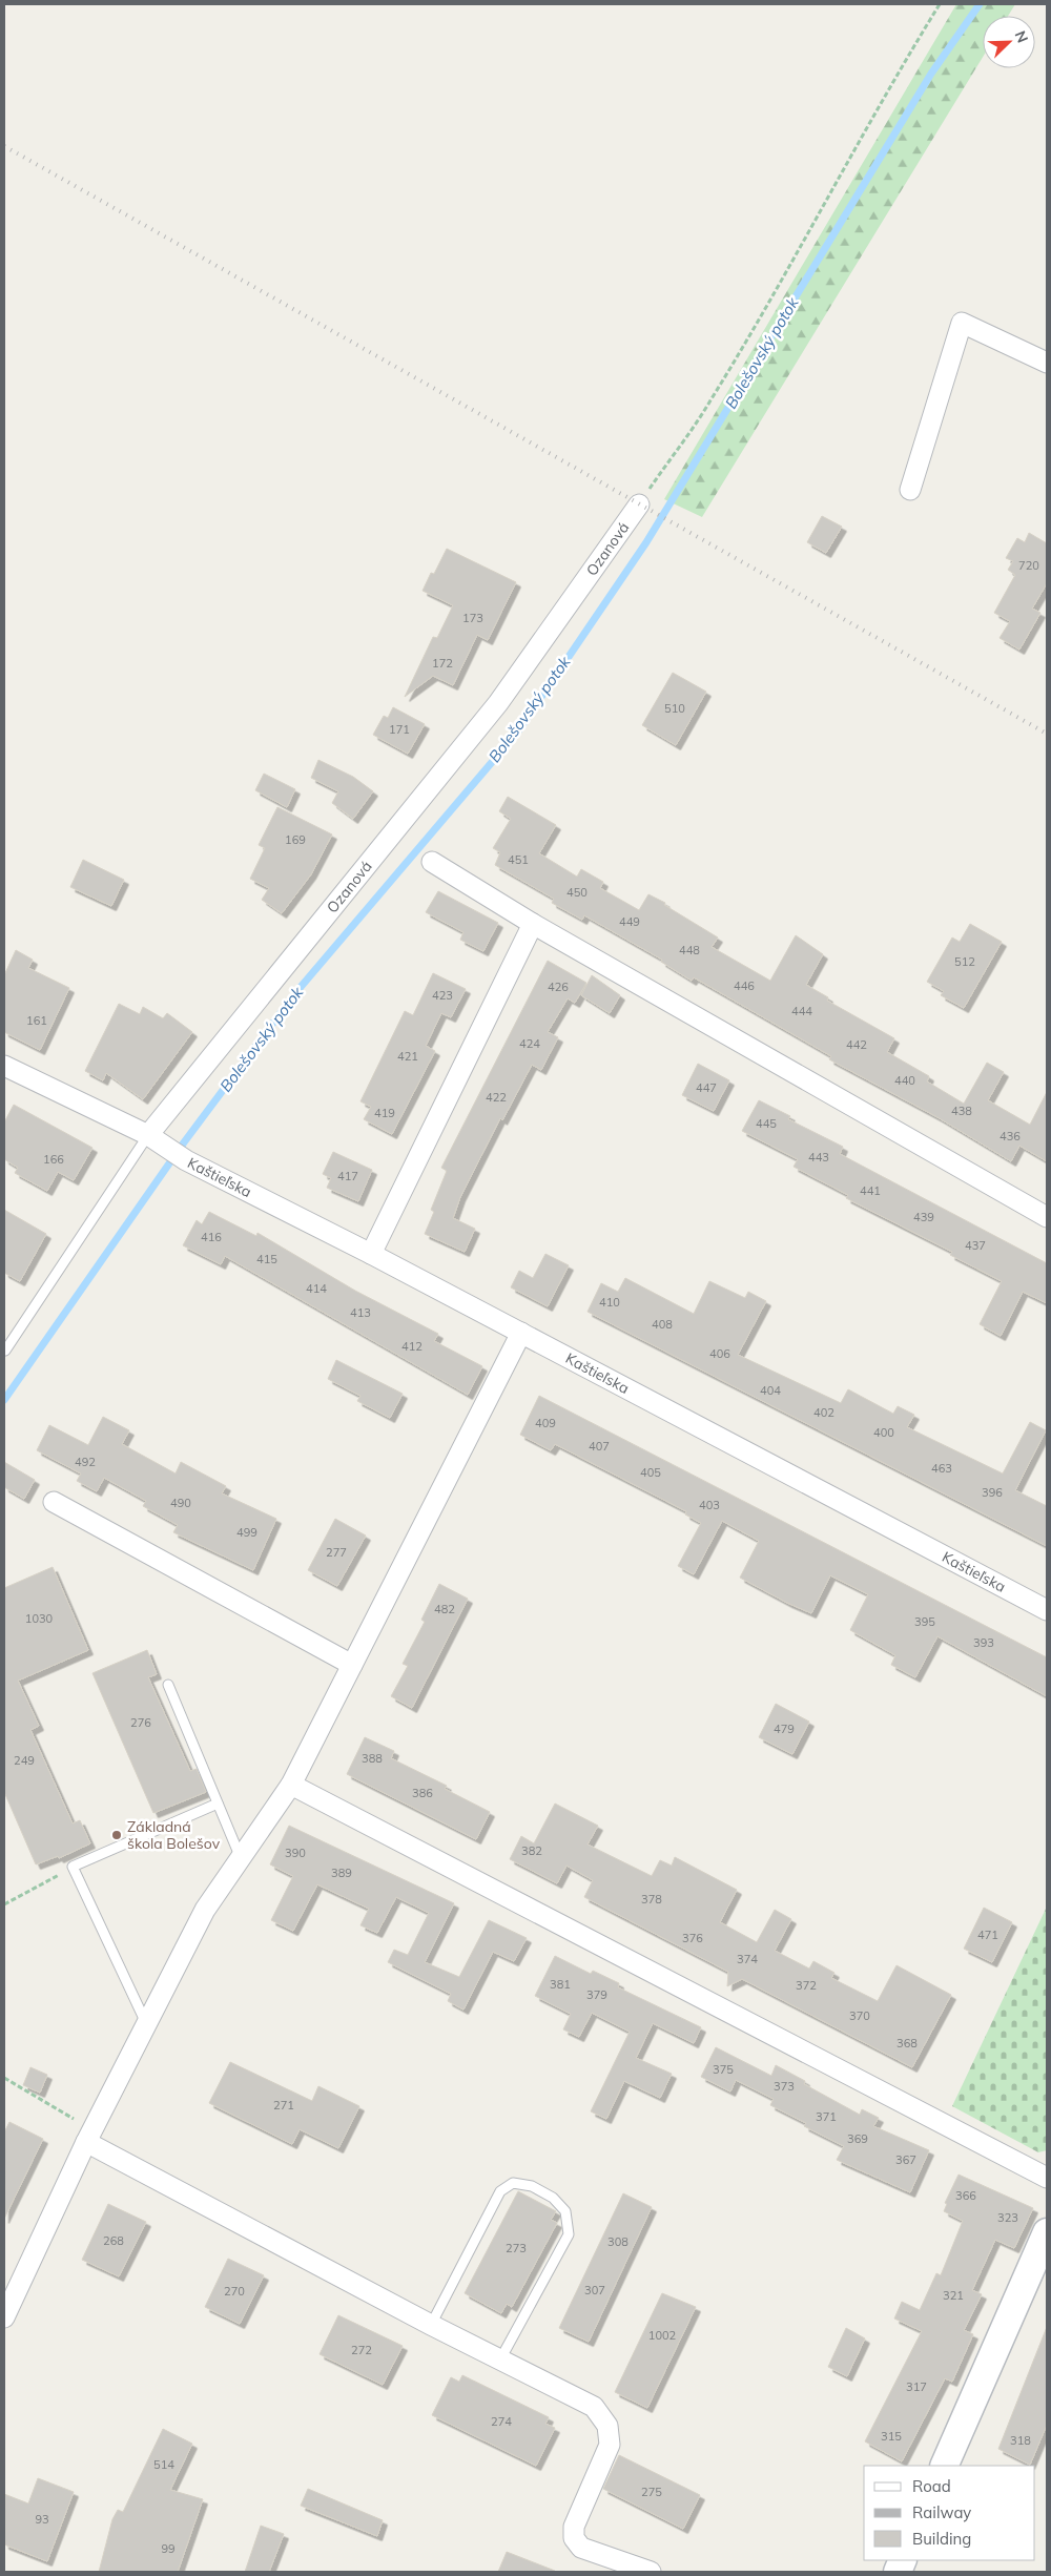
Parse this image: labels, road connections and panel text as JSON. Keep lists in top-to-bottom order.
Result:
{
  "streets": {
    "street": ["Ozanová", "Kaštieľska"]
  },
  "crossings": [
    ["Ozanová", "Kaštieľska"]
  ],
  "water": ["Bolešovský potok"],
  "places": ["Základná škola Bolešov"],
  "house_numbers": [
    "720",
    "173",
    "172",
    "510",
    "171",
    "169",
    "451",
    "450",
    "449",
    "448",
    "512",
    "446",
    "426",
    "423",
    "444",
    "161",
    "424",
    "442",
    "421",
    "440",
    "447",
    "422",
    "438",
    "419",
    "445",
    "436",
    "443",
    "166",
    "417",
    "441",
    "439",
    "416",
    "437",
    "415",
    "414",
    "410",
    "413",
    "408",
    "412",
    "406",
    "404",
    "402",
    "409",
    "400",
    "407",
    "492",
    "463",
    "405",
    "396",
    "490",
    "403",
    "499",
    "277",
    "482",
    "1030",
    "395",
    "393",
    "276",
    "479",
    "388",
    "249",
    "386",
    "382",
    "390",
    "389",
    "378",
    "471",
    "376",
    "374",
    "381",
    "372",
    "379",
    "370",
    "368",
    "375",
    "373",
    "271",
    "371",
    "369",
    "367",
    "366",
    "323",
    "268",
    "308",
    "273",
    "307",
    "270",
    "321",
    "1002",
    "272",
    "317",
    "274",
    "315",
    "318",
    "514",
    "275",
    "93",
    "99"
  ],
  "legend": ["Road", "Railway", "Building"],
  "north": "top right"
}
